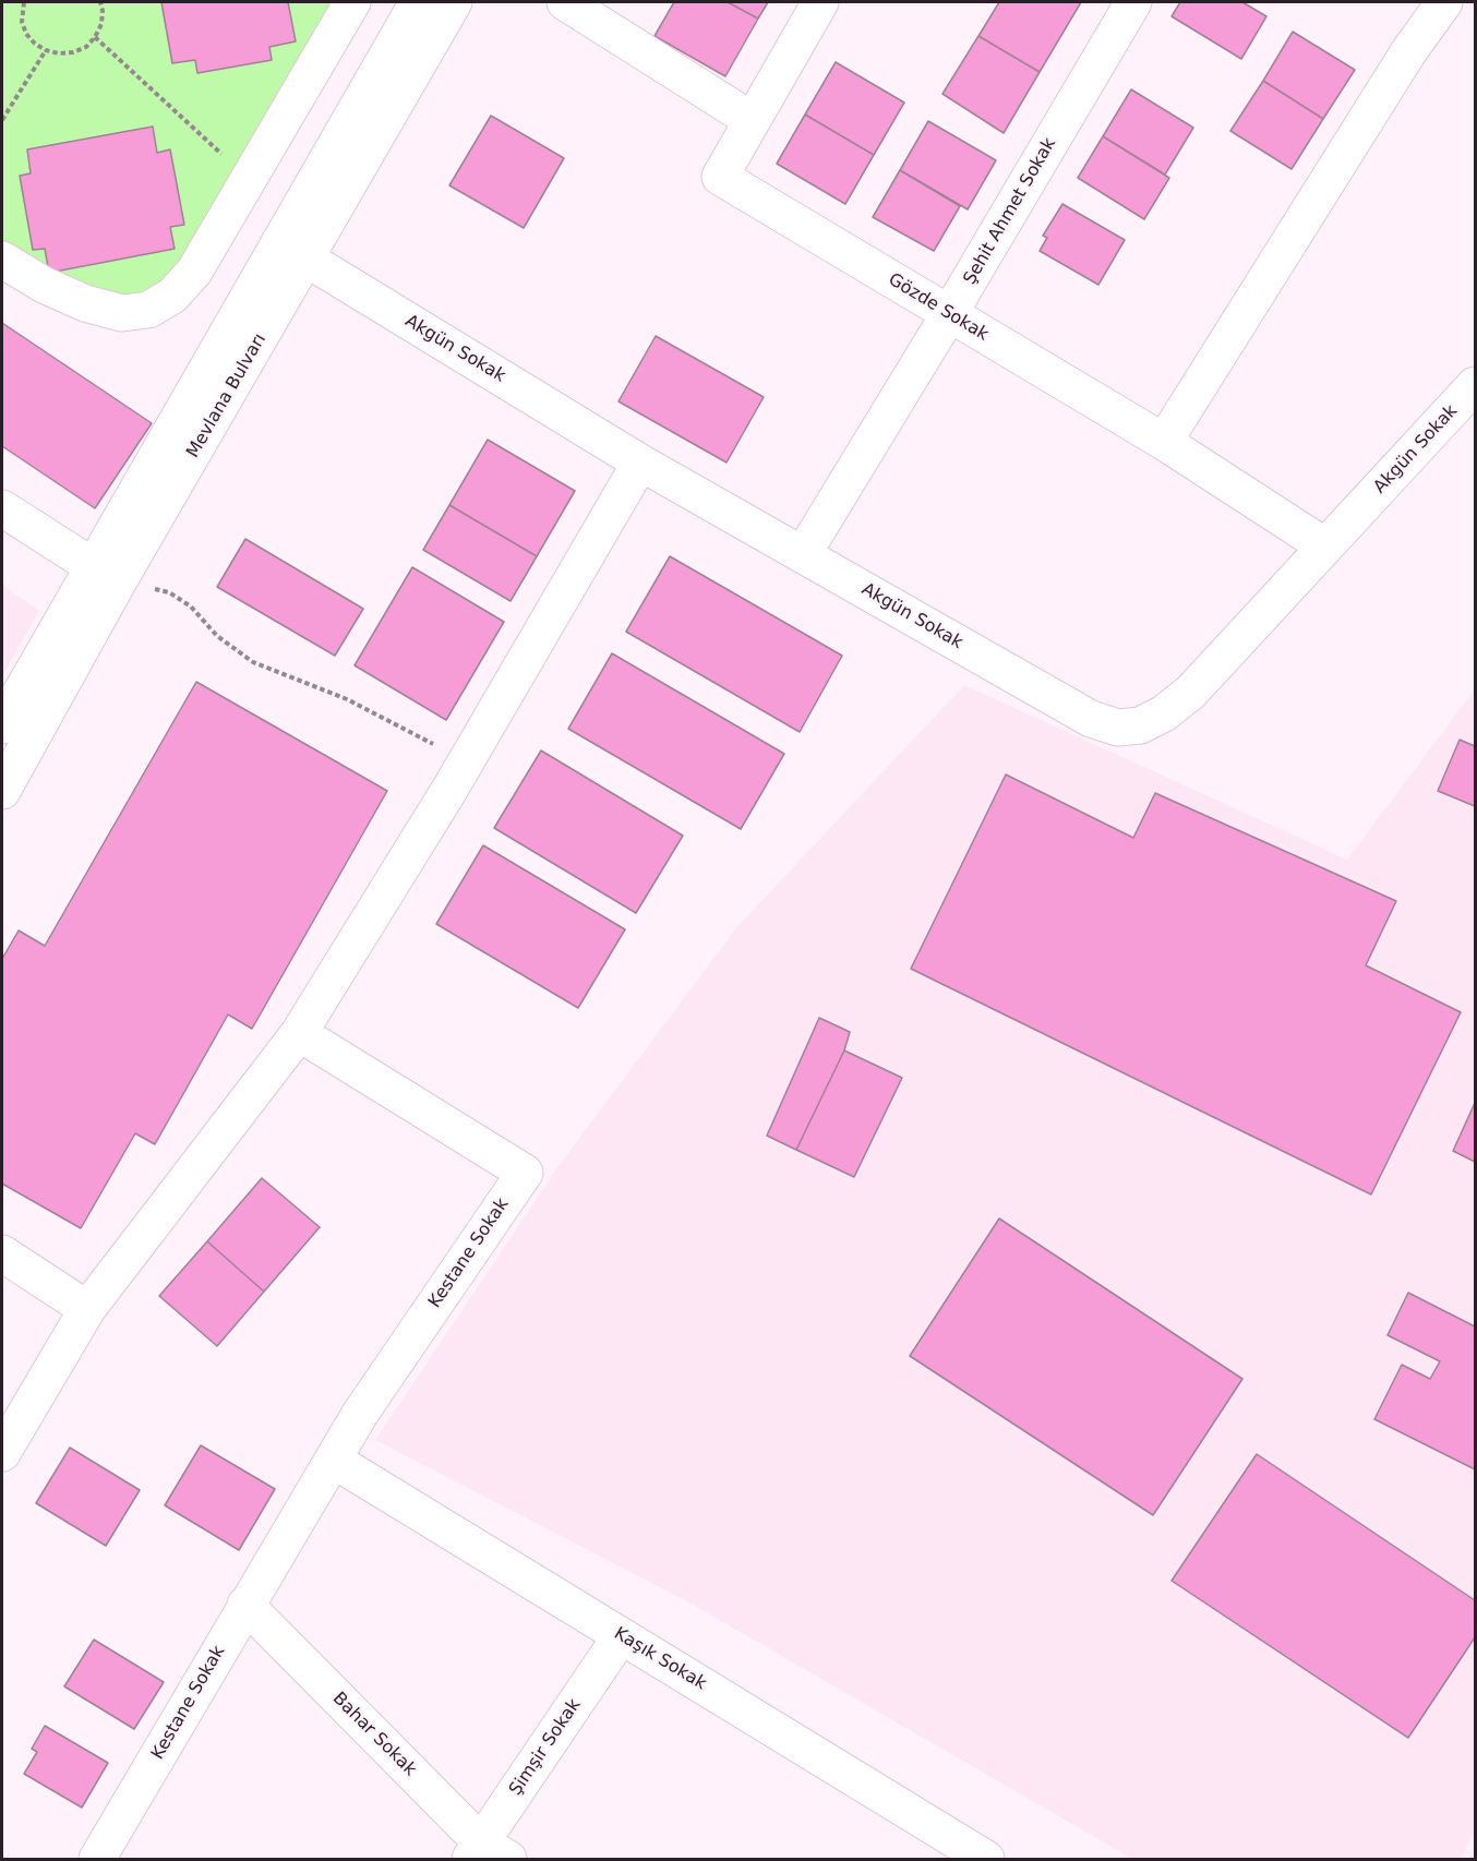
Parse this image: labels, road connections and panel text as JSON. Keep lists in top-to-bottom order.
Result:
{
  "streets": {
    "street": [
      "Şehit Ahmet Sokak",
      "Gözde Sokak",
      "Akgün Sokak",
      "Mevlana Bulvarı",
      "Kestane Sokak",
      "Kaşık Sokak",
      "Bahar Sokak",
      "Şimşir Sokak"
    ]
  },
  "crossings": [
    ["Şehit Ahmet Sokak", "Gözde Sokak"],
    ["Şehit Ahmet Sokak", "Akgün Sokak"],
    ["Gözde Sokak", "Akgün Sokak"],
    ["Akgün Sokak", "Mevlana Bulvarı"],
    ["Kestane Sokak", "Kaşık Sokak"],
    ["Kestane Sokak", "Bahar Sokak"],
    ["Kaşık Sokak", "Şimşir Sokak"],
    ["Bahar Sokak", "Şimşir Sokak"]
  ]
}
